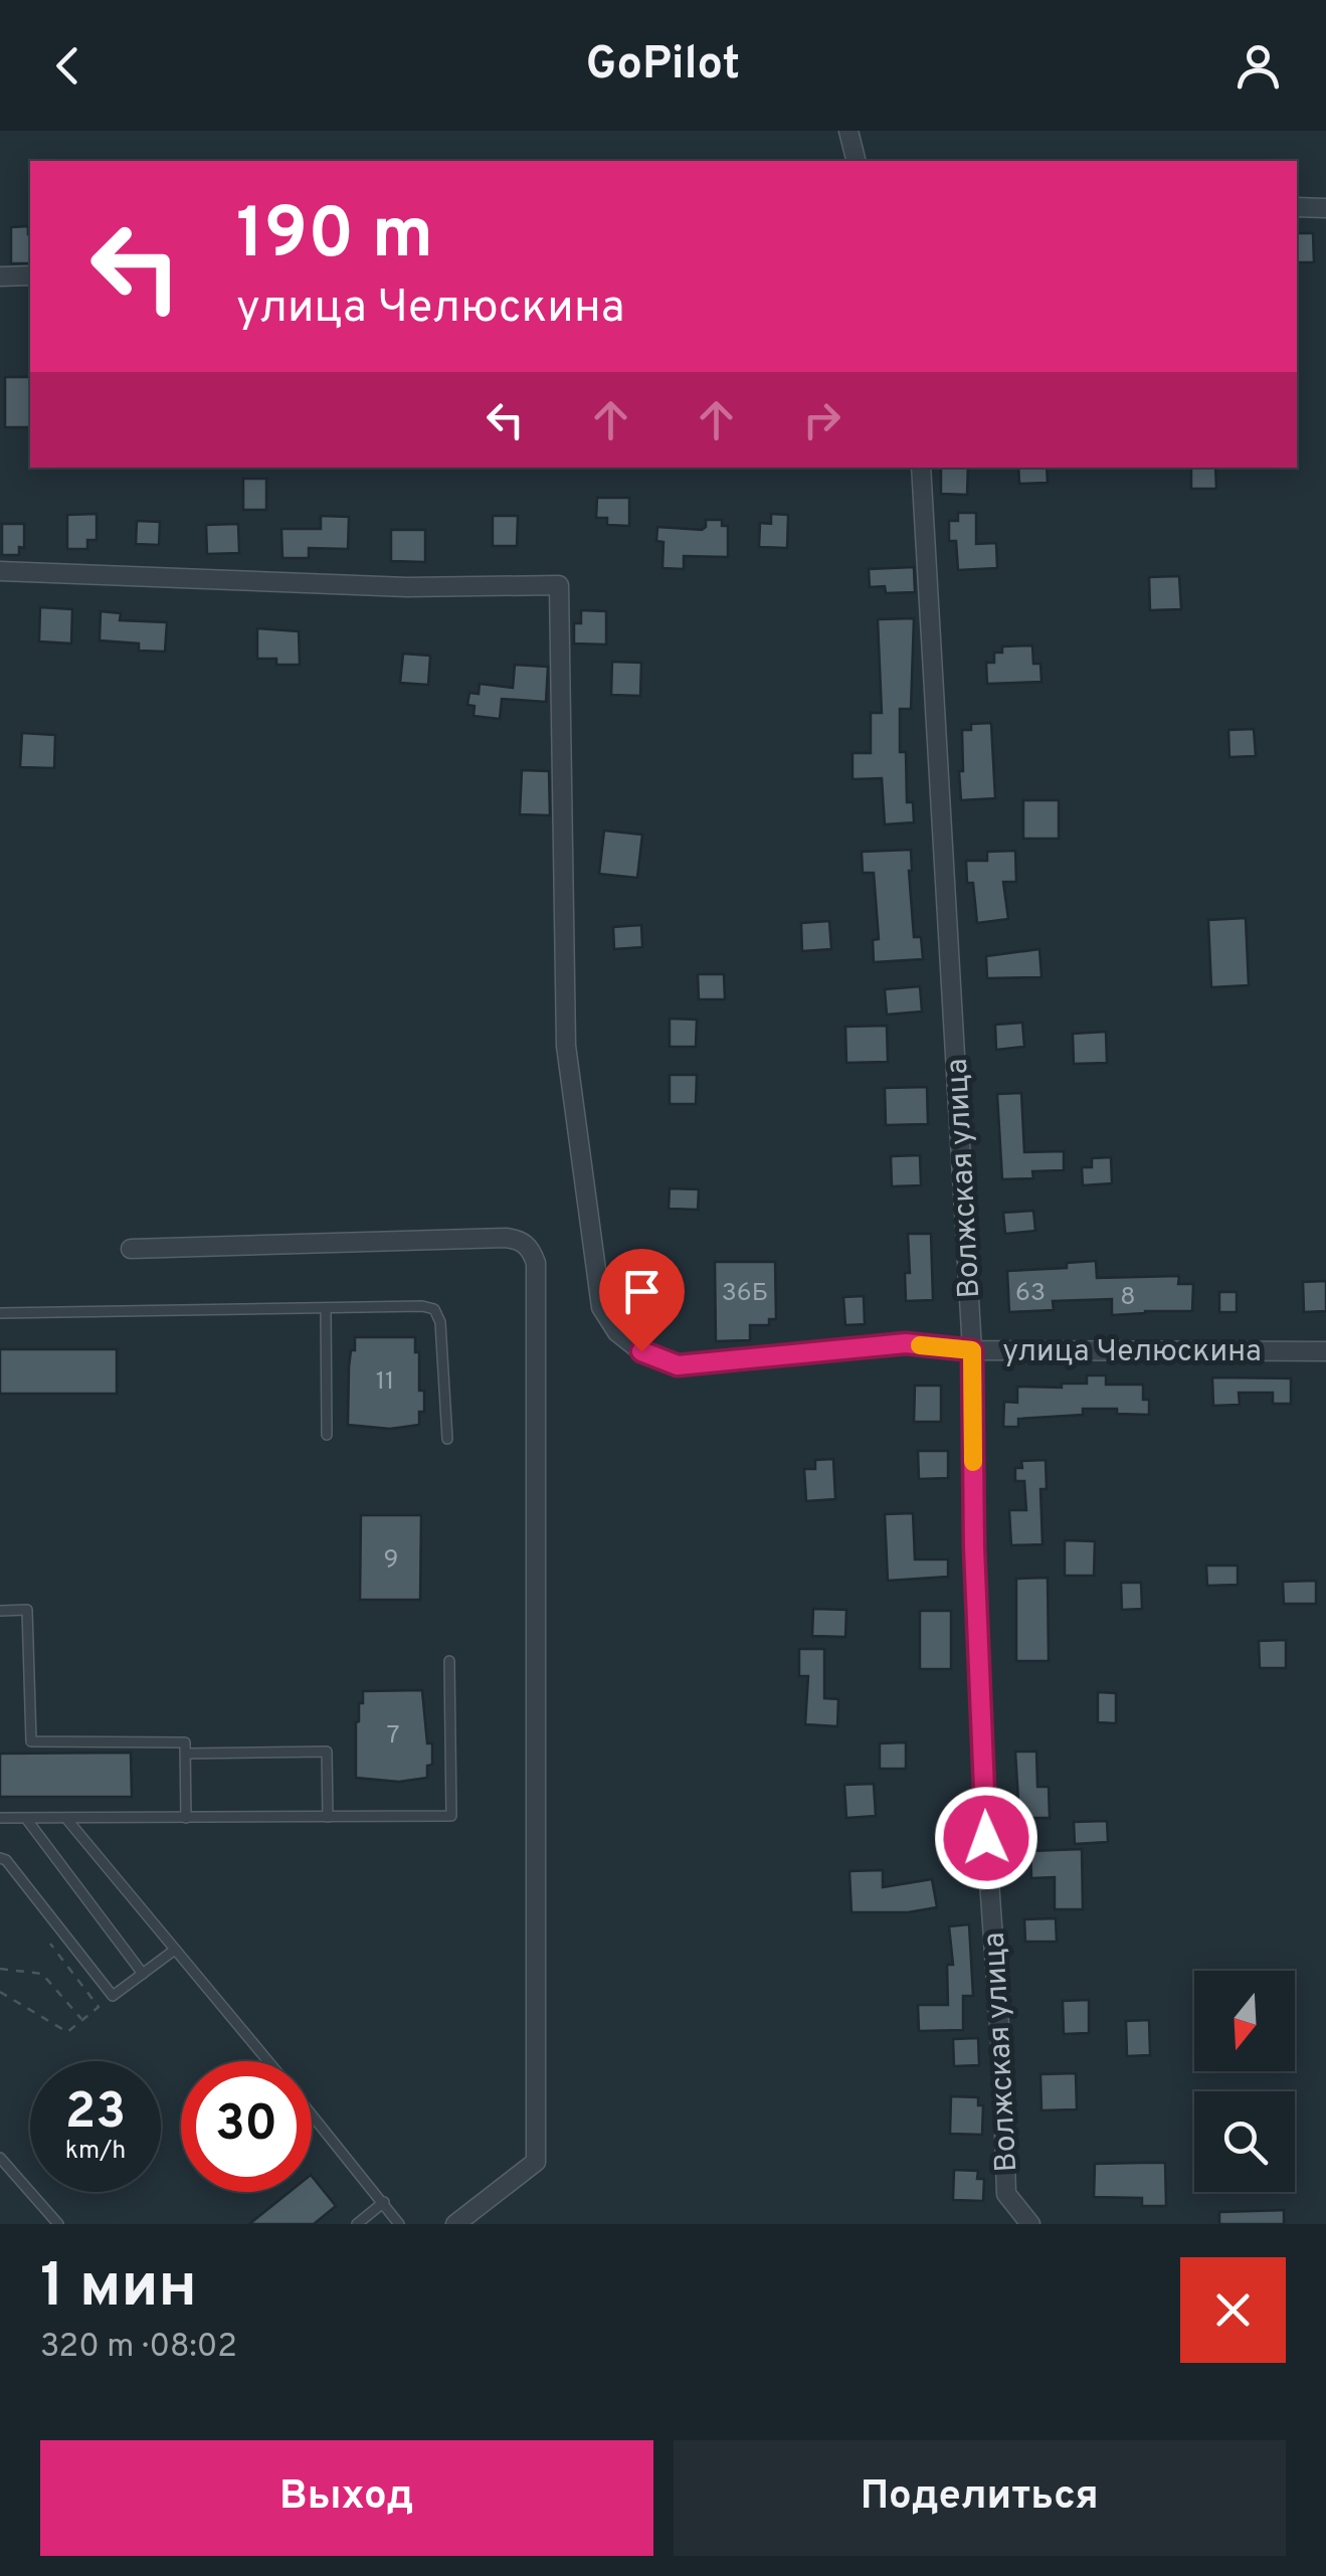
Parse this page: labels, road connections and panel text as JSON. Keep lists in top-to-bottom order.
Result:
{
  "streets": {
    "street": ["Волжская улица", "улица Челюскина"]
  },
  "crossings": [
    ["Волжская улица", "улица Челюскина"]
  ],
  "house_numbers": [
    "36Б",
    "63",
    "8",
    "11",
    "9",
    "7"
  ],
  "north": "bottom",
  "page": {
    "header": "GoPilot",
    "turn": ["190 m", "улица Челюскина"],
    "speed": "23 km/h",
    "limit": "30",
    "heading": ["1 мин", "320 m · 08:02"],
    "buttons": ["Выход", "Поделиться"]
  }
}
